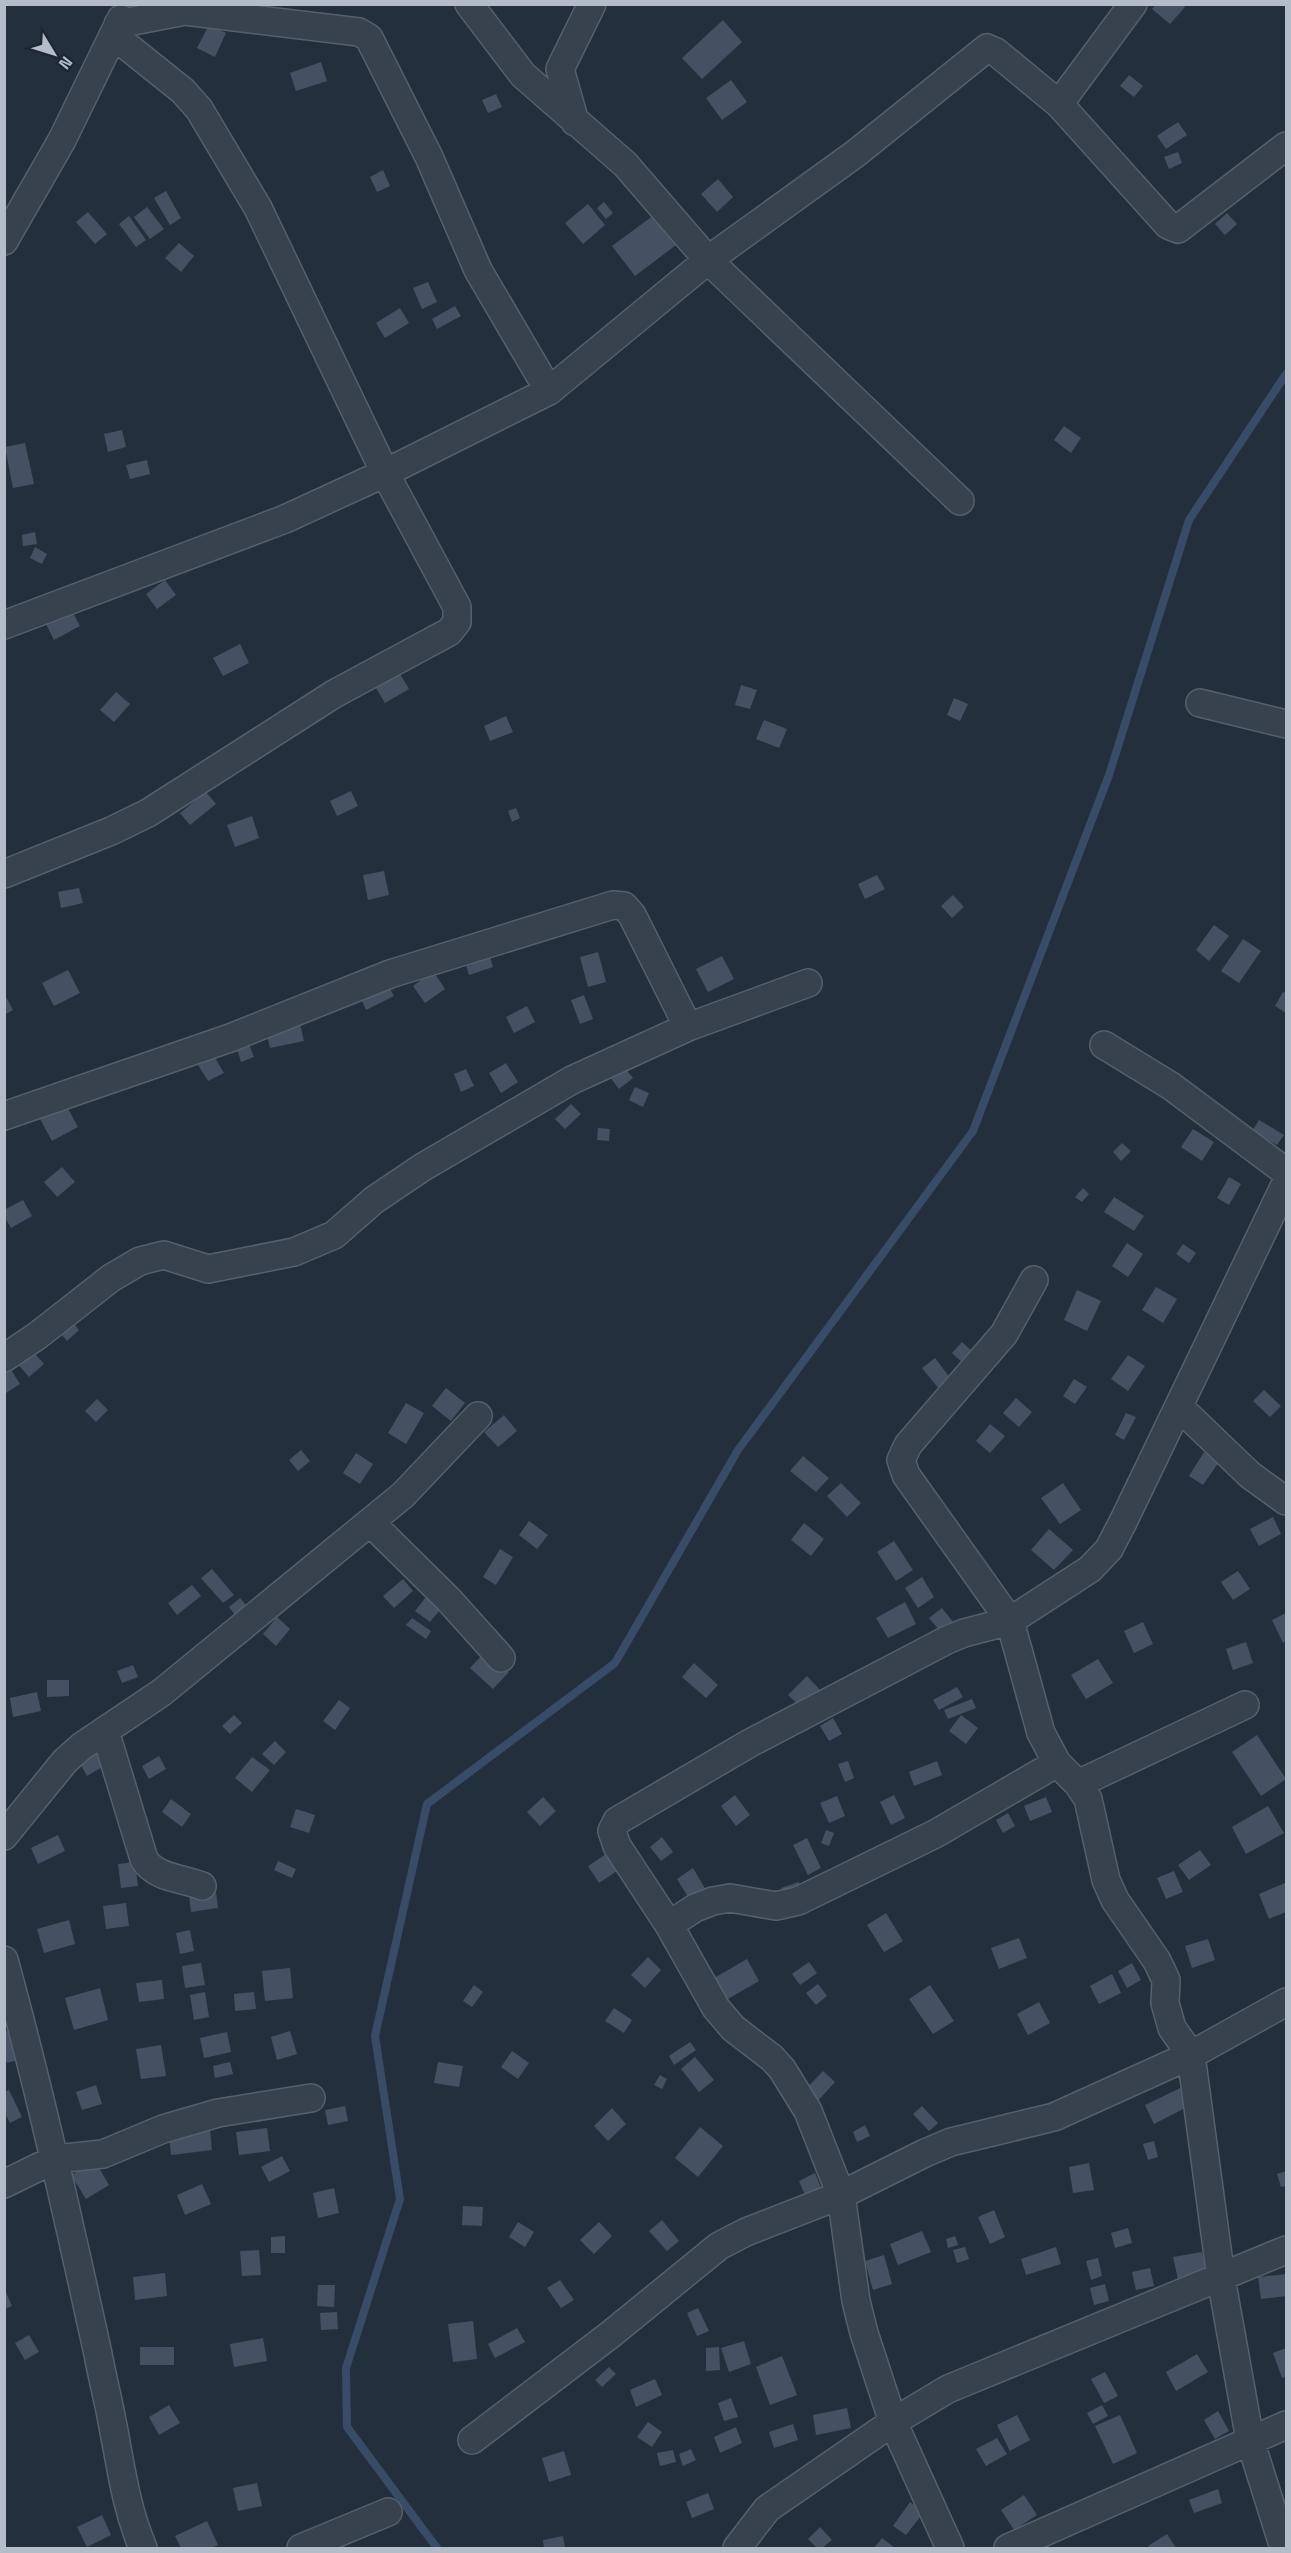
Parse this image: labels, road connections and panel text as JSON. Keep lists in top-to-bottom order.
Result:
{
  "north": "bottom right"
}
